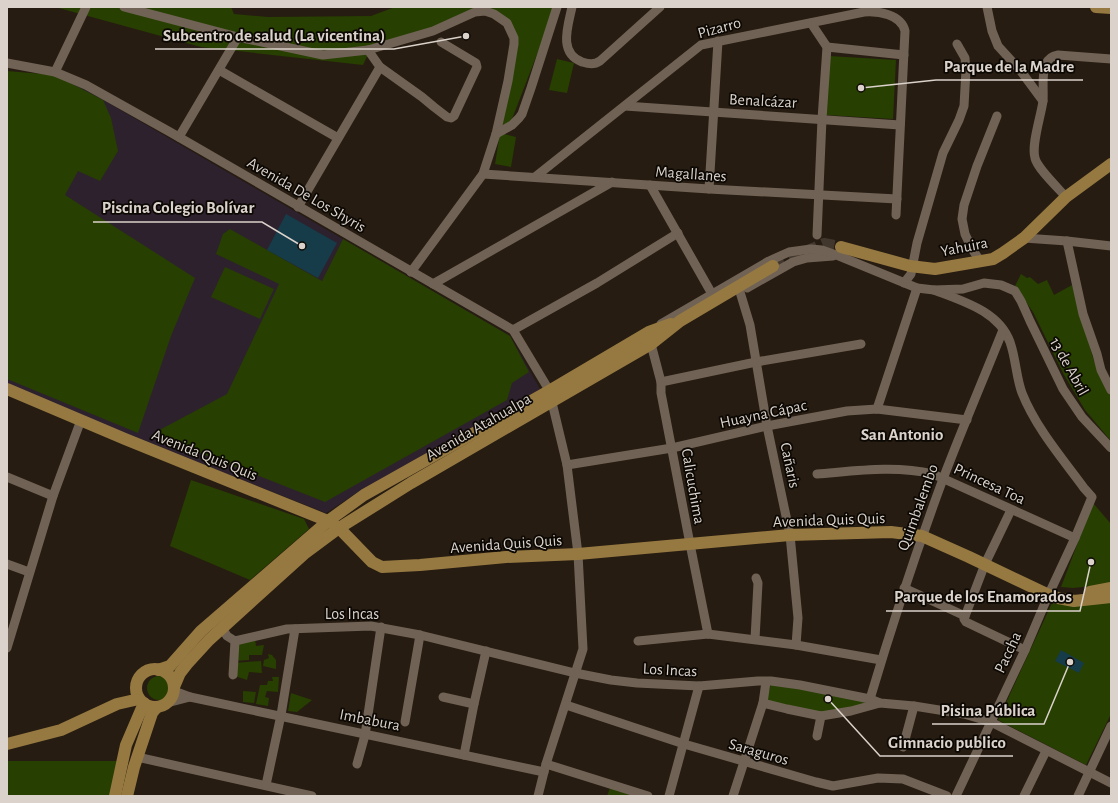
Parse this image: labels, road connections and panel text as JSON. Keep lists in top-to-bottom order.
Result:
{
  "streets": {
    "main road": ["Yahuira", "Avenida Atahualpa", "Avenida Quis Quis"],
    "street": [
      "Pizarro",
      "Benalcázar",
      "Magallanes",
      "Avenida De Los Shyris",
      "13 de Abril",
      "Huayna Cápac",
      "Cañaris",
      "Princesa Toa",
      "Calicuchima",
      "Quimbalembo",
      "Los Incas",
      "Paccha",
      "Imbabura",
      "Saraguros"
    ]
  },
  "crossings": [
    ["Pizarro", "Benalcázar"],
    ["Pizarro", "Magallanes"],
    ["Avenida De Los Shyris", "Huayna Cápac"],
    ["Avenida De Los Shyris", "Avenida Atahualpa"],
    ["Avenida De Los Shyris", "Avenida Quis Quis"],
    ["Avenida De Los Shyris", "Los Incas"],
    ["Avenida De Los Shyris", "Imbabura"],
    ["Avenida De Los Shyris", "Saraguros"],
    ["Yahuira", "Avenida Atahualpa"],
    ["13 de Abril", "Avenida Atahualpa"],
    ["Huayna Cápac", "Cañaris"],
    ["Huayna Cápac", "Calicuchima"],
    ["Huayna Cápac", "Quimbalembo"],
    ["Avenida Atahualpa", "Avenida Quis Quis"],
    ["Avenida Atahualpa", "Cañaris"],
    ["Avenida Atahualpa", "Calicuchima"],
    ["Avenida Atahualpa", "Imbabura"],
    ["Avenida Quis Quis", "Cañaris"],
    ["Avenida Quis Quis", "Calicuchima"],
    ["Avenida Quis Quis", "Quimbalembo"],
    ["Avenida Quis Quis", "Paccha"],
    ["Princesa Toa", "Quimbalembo"],
    ["Princesa Toa", "Paccha"],
    ["Quimbalembo", "Los Incas"],
    ["Quimbalembo", "Paccha"],
    ["Los Incas", "Paccha"]
  ],
  "districts": ["San Antonio"],
  "places": [
    "Subcentro de salud (La vicentina)",
    "Parque de la Madre",
    "Piscina Colegio Bolívar",
    "Parque de los Enamorados",
    "Pisina Pública",
    "Gimnacio publico"
  ]
}
